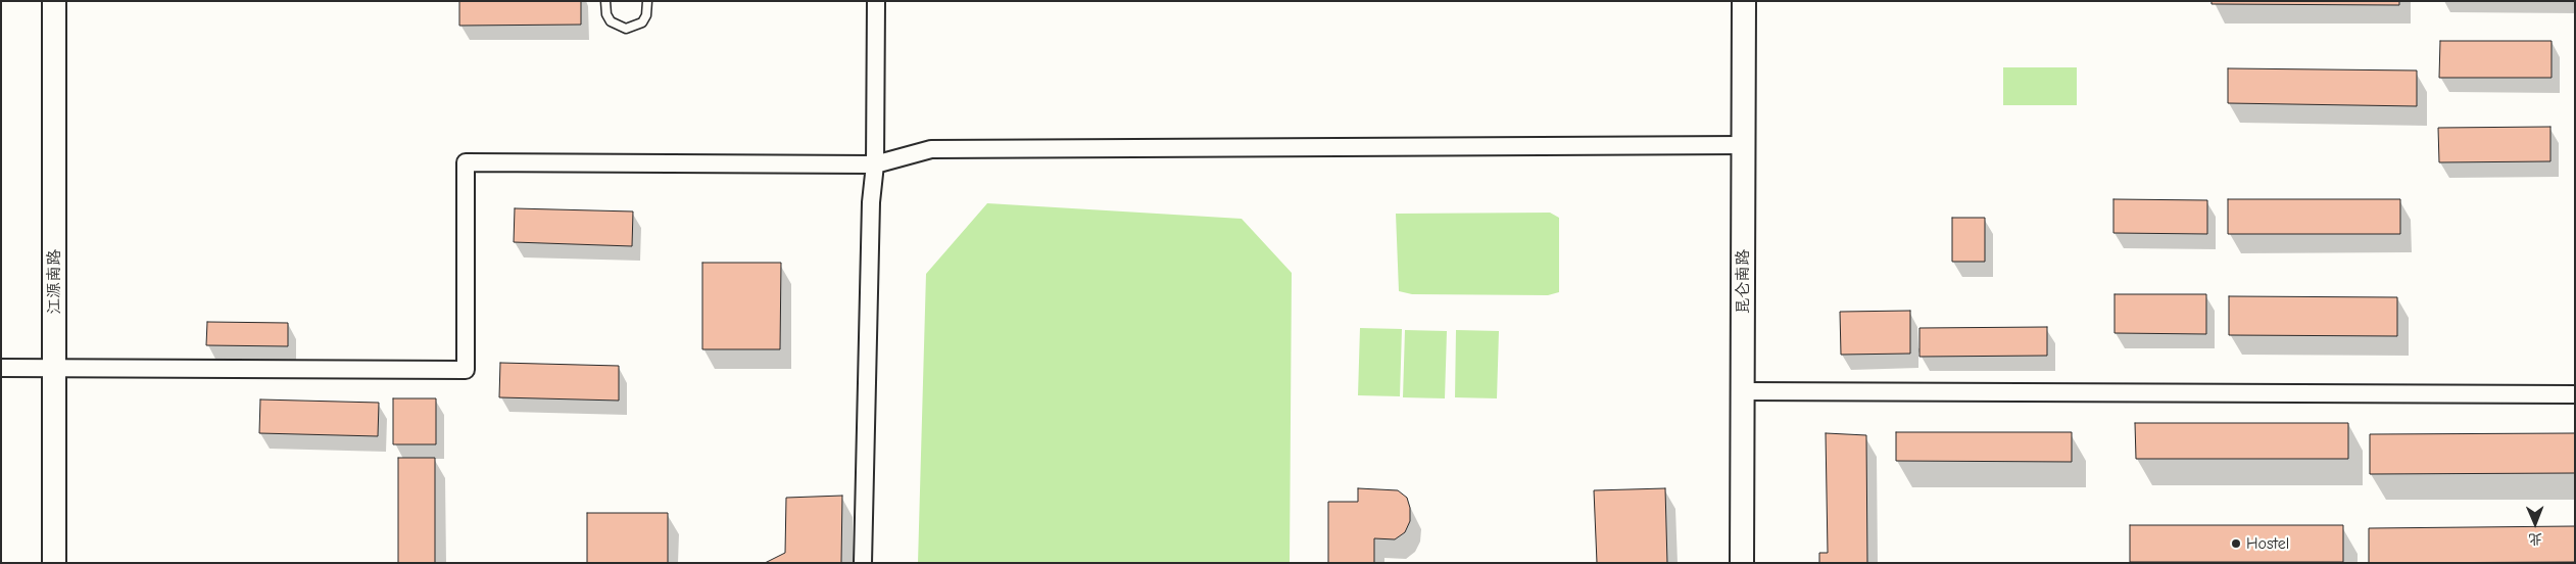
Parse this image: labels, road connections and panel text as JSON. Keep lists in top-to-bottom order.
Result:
{
  "streets": {
    "main road": ["江源南路", "昆仑南路"]
  },
  "places": ["Hostel"],
  "north": "bottom"
}
